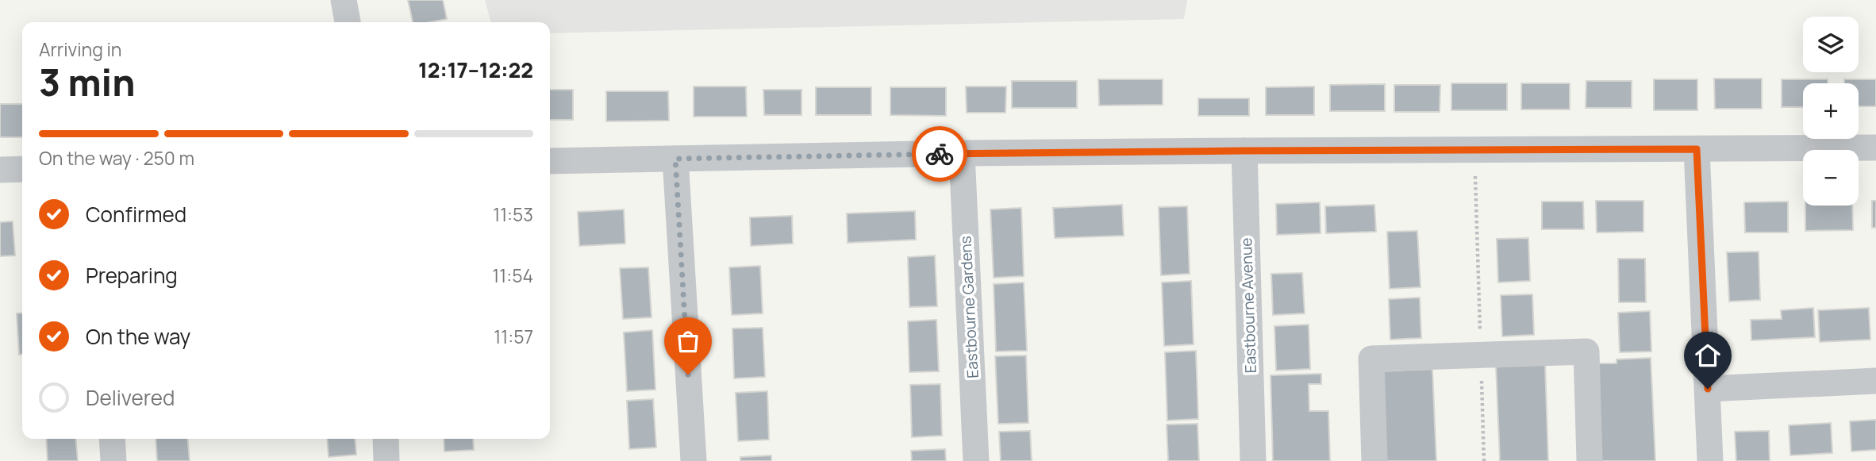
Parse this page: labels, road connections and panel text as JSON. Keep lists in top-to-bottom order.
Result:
{
  "streets": {
    "street": ["Eastbourne Avenue", "Eastbourne Gardens"]
  },
  "page": {
    "map_buttons": ["+", "−"],
    "heading": ["3 min", "Arriving in", "12:17–12:22"],
    "bar": "On the way · 250 m",
    "list": [
      ["Confirmed", "11:53"],
      ["Preparing", "11:54"],
      ["On the way", "11:57"],
      "Delivered"
    ]
  }
}
